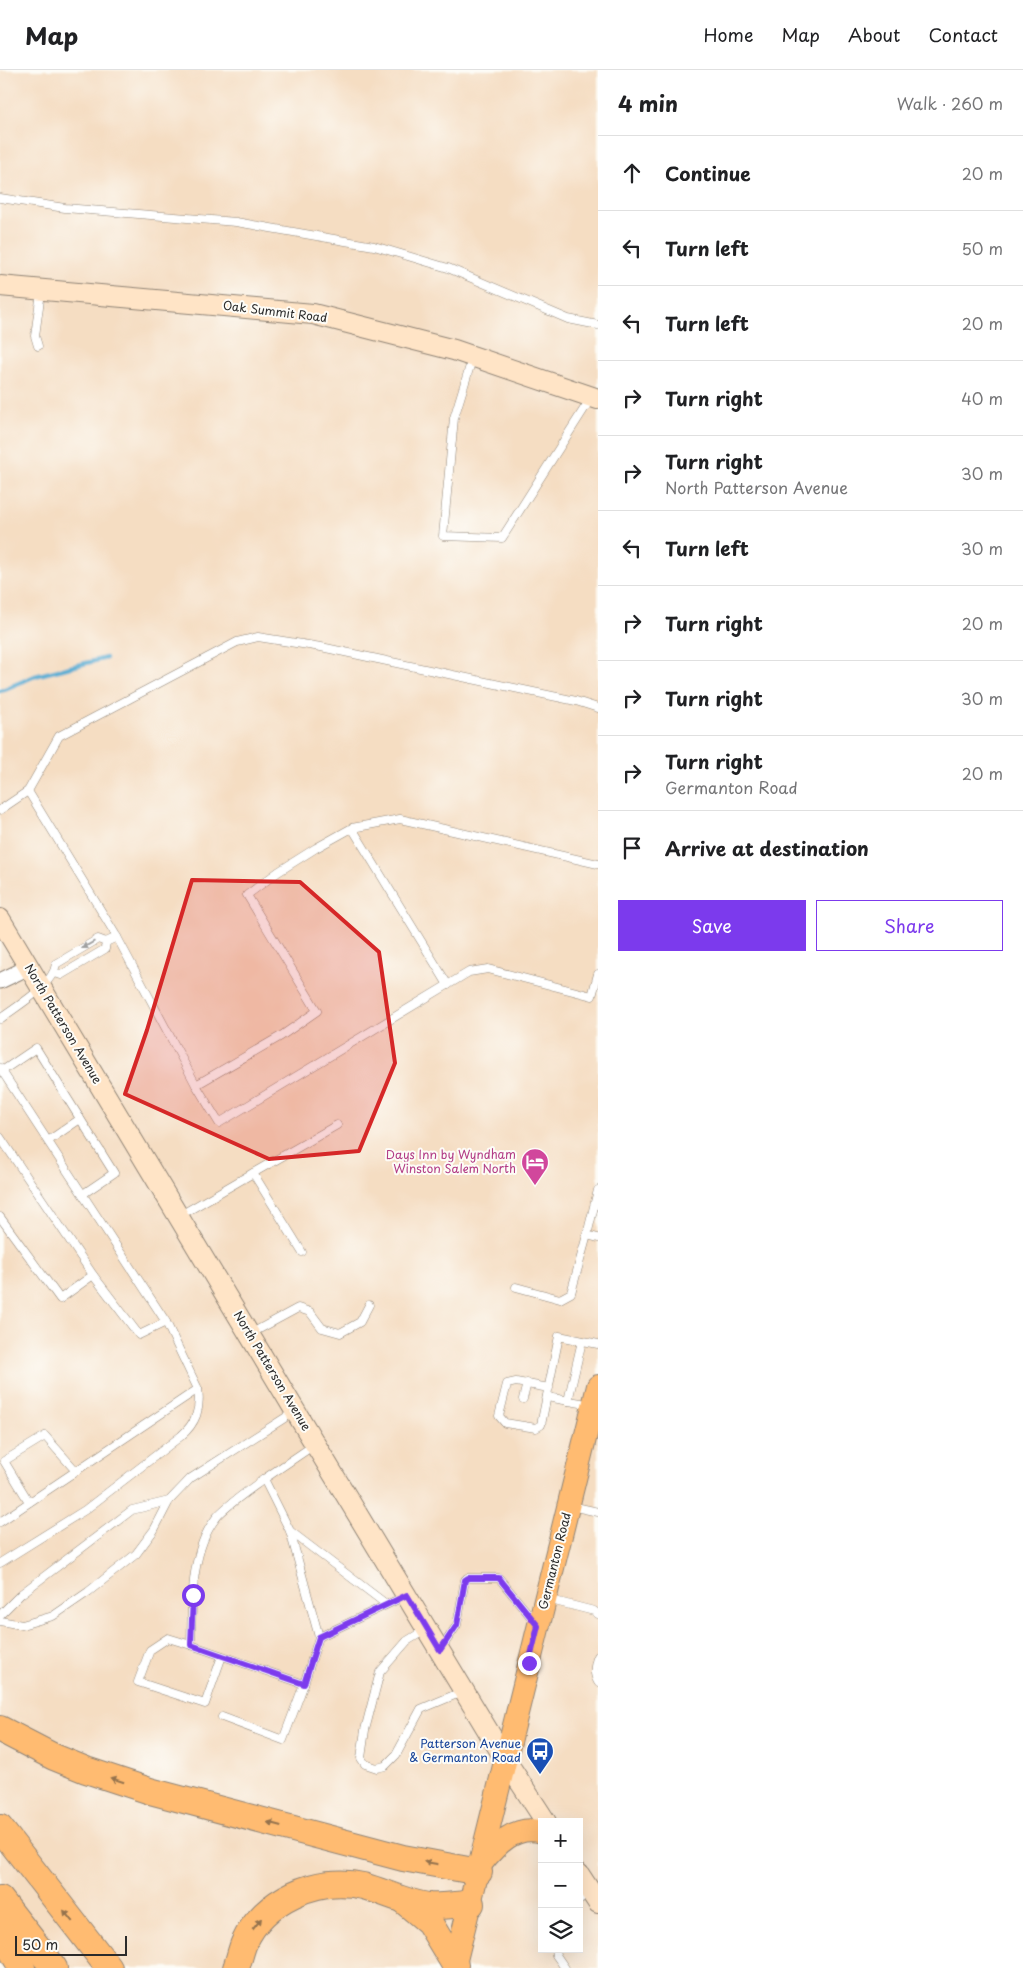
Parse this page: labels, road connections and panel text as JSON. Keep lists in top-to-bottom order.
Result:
{
  "streets": {
    "main road": ["Oak Summit Road", "North Patterson Avenue", "Germanton Road"]
  },
  "crossings": [
    ["North Patterson Avenue", "Germanton Road"]
  ],
  "places": {
    "hotel": ["Days Inn by Wyndham Winston Salem North"],
    "bus stop": ["Patterson Avenue & Germanton Road"]
  },
  "scale_bar": "50 m",
  "page": {
    "header": "Map",
    "nav": [
      "Home",
      "Map",
      "About",
      "Contact"
    ],
    "heading": ["4 min", "Walk · 260 m"],
    "list": [
      ["Continue", "20 m"],
      ["Turn left", "50 m"],
      ["Turn left", "20 m"],
      ["Turn right", "40 m"],
      ["Turn right", "North Patterson Avenue", "30 m"],
      ["Turn left", "30 m"],
      ["Turn right", "20 m"],
      ["Turn right", "30 m"],
      ["Turn right", "Germanton Road", "20 m"],
      "Arrive at destination"
    ],
    "buttons": ["Save", "Share"],
    "map_buttons": ["+", "−"],
    "scale": "50 m"
  }
}
